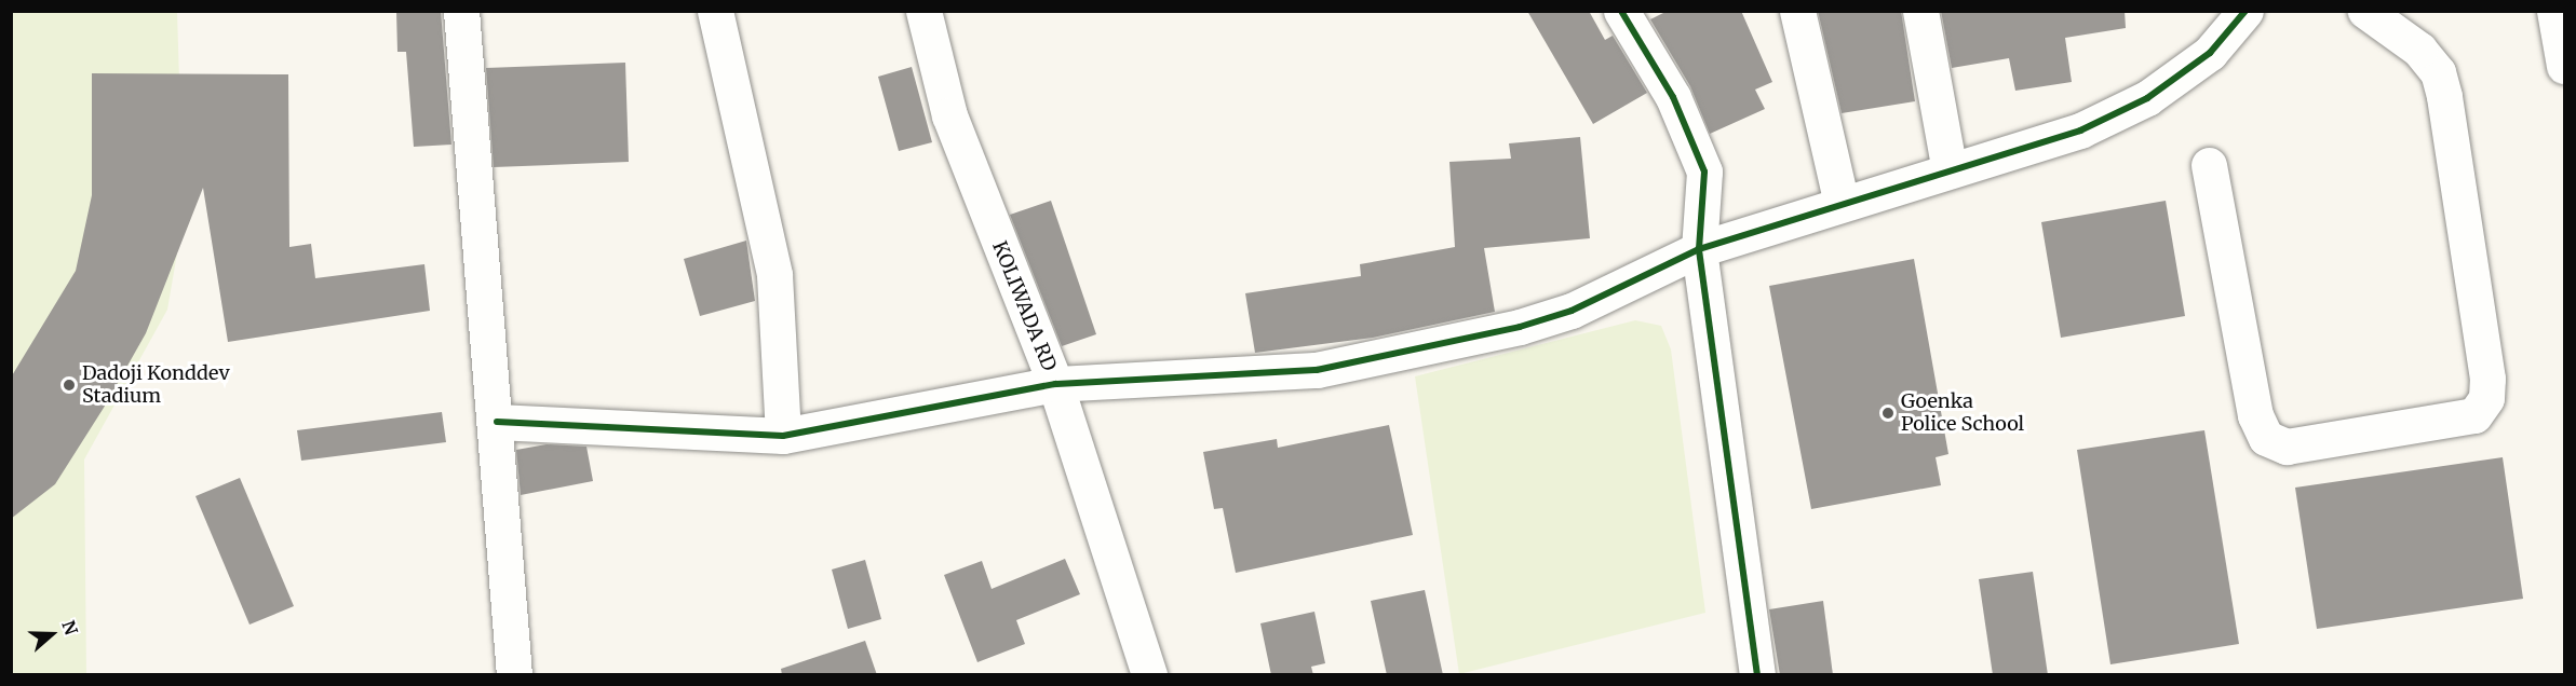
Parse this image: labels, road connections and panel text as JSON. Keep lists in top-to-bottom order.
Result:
{
  "streets": {
    "street": ["KOLIWADA RD"]
  },
  "places": ["Dadoji Konddev Stadium", "Goenka Police School"],
  "north": "right"
}
